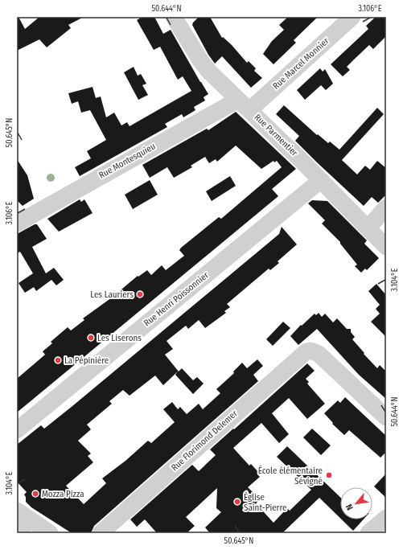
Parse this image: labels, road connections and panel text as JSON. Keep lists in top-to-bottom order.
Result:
{
  "streets": {
    "street": [
      "Rue Marcel Monnier",
      "Rue Parmentier",
      "Rue Montesquieu",
      "Rue Henri Poissonnier",
      "Rue Florimond Delemer"
    ]
  },
  "crossings": [
    ["Rue Marcel Monnier", "Rue Parmentier"],
    ["Rue Marcel Monnier", "Rue Montesquieu"],
    ["Rue Parmentier", "Rue Montesquieu"],
    ["Rue Parmentier", "Rue Henri Poissonnier"]
  ],
  "places": [
    "Les Lauriers",
    "Les Liserons",
    "La Pépinière",
    "École élémentaire Sévigné",
    "Mozza Pizza",
    "Église Saint-Pierre"
  ],
  "north": "bottom left",
  "coordinates": [
    "50.644°N",
    "3.106°E",
    "50.645°N",
    "3.104°E"
  ]
}
